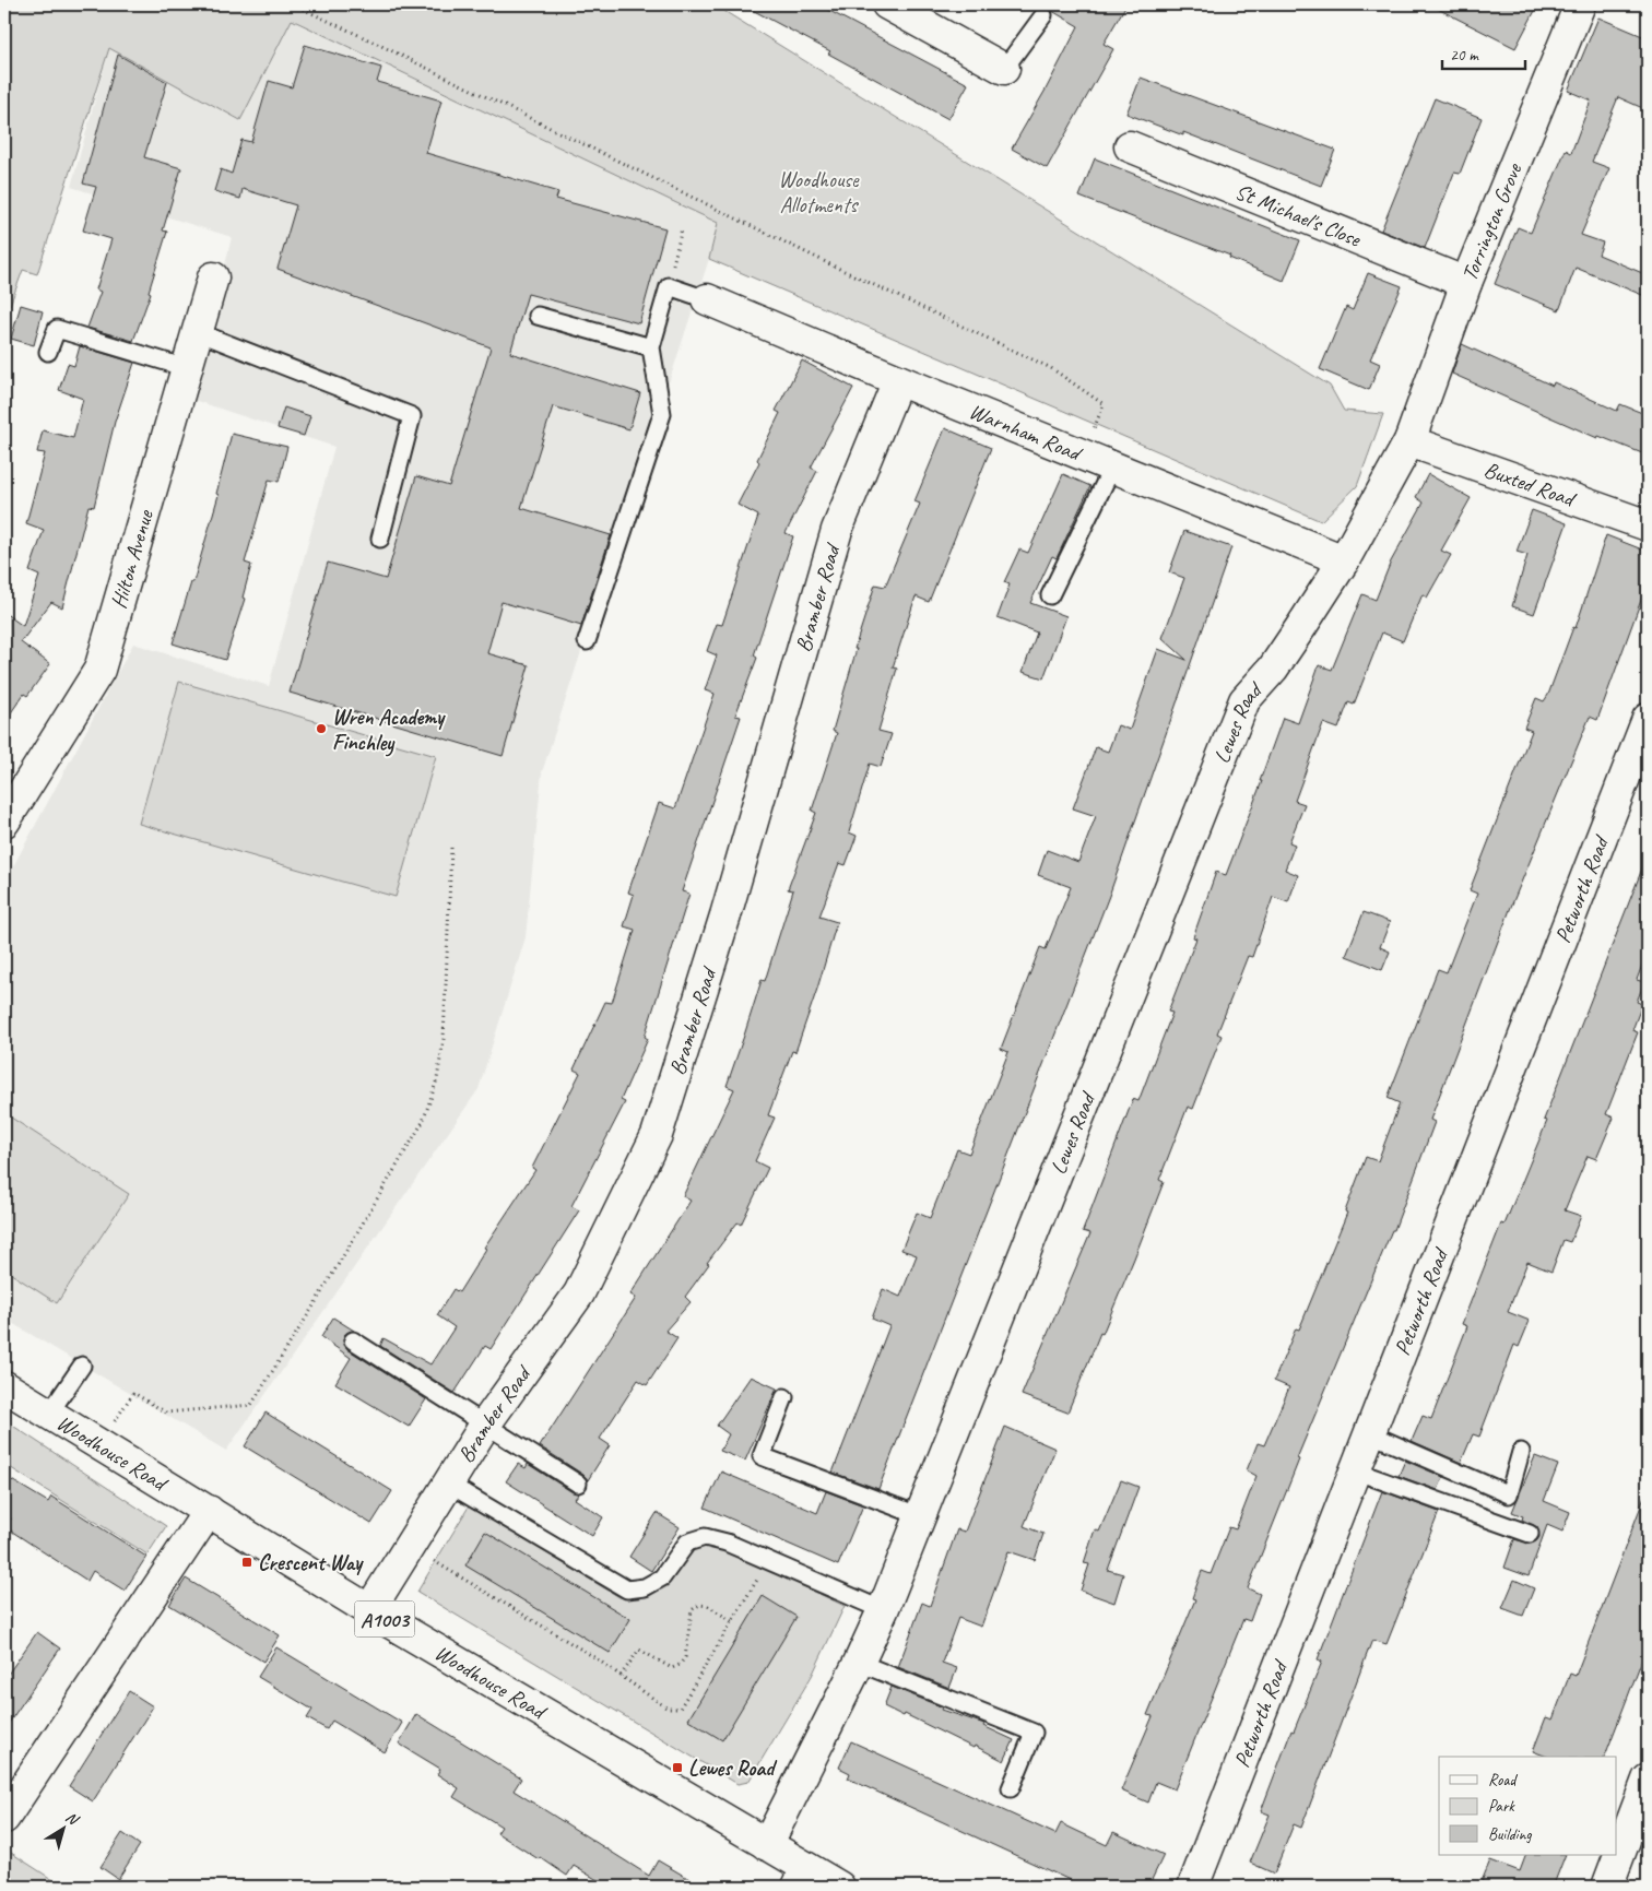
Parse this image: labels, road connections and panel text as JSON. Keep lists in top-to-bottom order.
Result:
{
  "streets": {
    "street": [
      "St Michael's Close",
      "Torrington Grove",
      "Warnham Road",
      "Buxted Road",
      "Hilton Avenue",
      "Bramber Road",
      "Lewes Road",
      "Petworth Road",
      "Woodhouse Road",
      "A1003"
    ]
  },
  "crossings": [
    ["St Michael's Close", "Torrington Grove"],
    ["Torrington Grove", "Buxted Road"],
    ["Torrington Grove", "Lewes Road"],
    ["Warnham Road", "Bramber Road"],
    ["Warnham Road", "Lewes Road"],
    ["Buxted Road", "Lewes Road"],
    ["Bramber Road", "Woodhouse Road"],
    ["Lewes Road", "Woodhouse Road"]
  ],
  "parks": ["Woodhouse Allotments"],
  "places": {
    "other": ["Wren Academy Finchley"],
    "transit": ["Crescent Way", "Lewes Road"]
  },
  "legend": ["Road", "Park", "Building"],
  "scale_bar": "20 m",
  "north": "top right"
}
